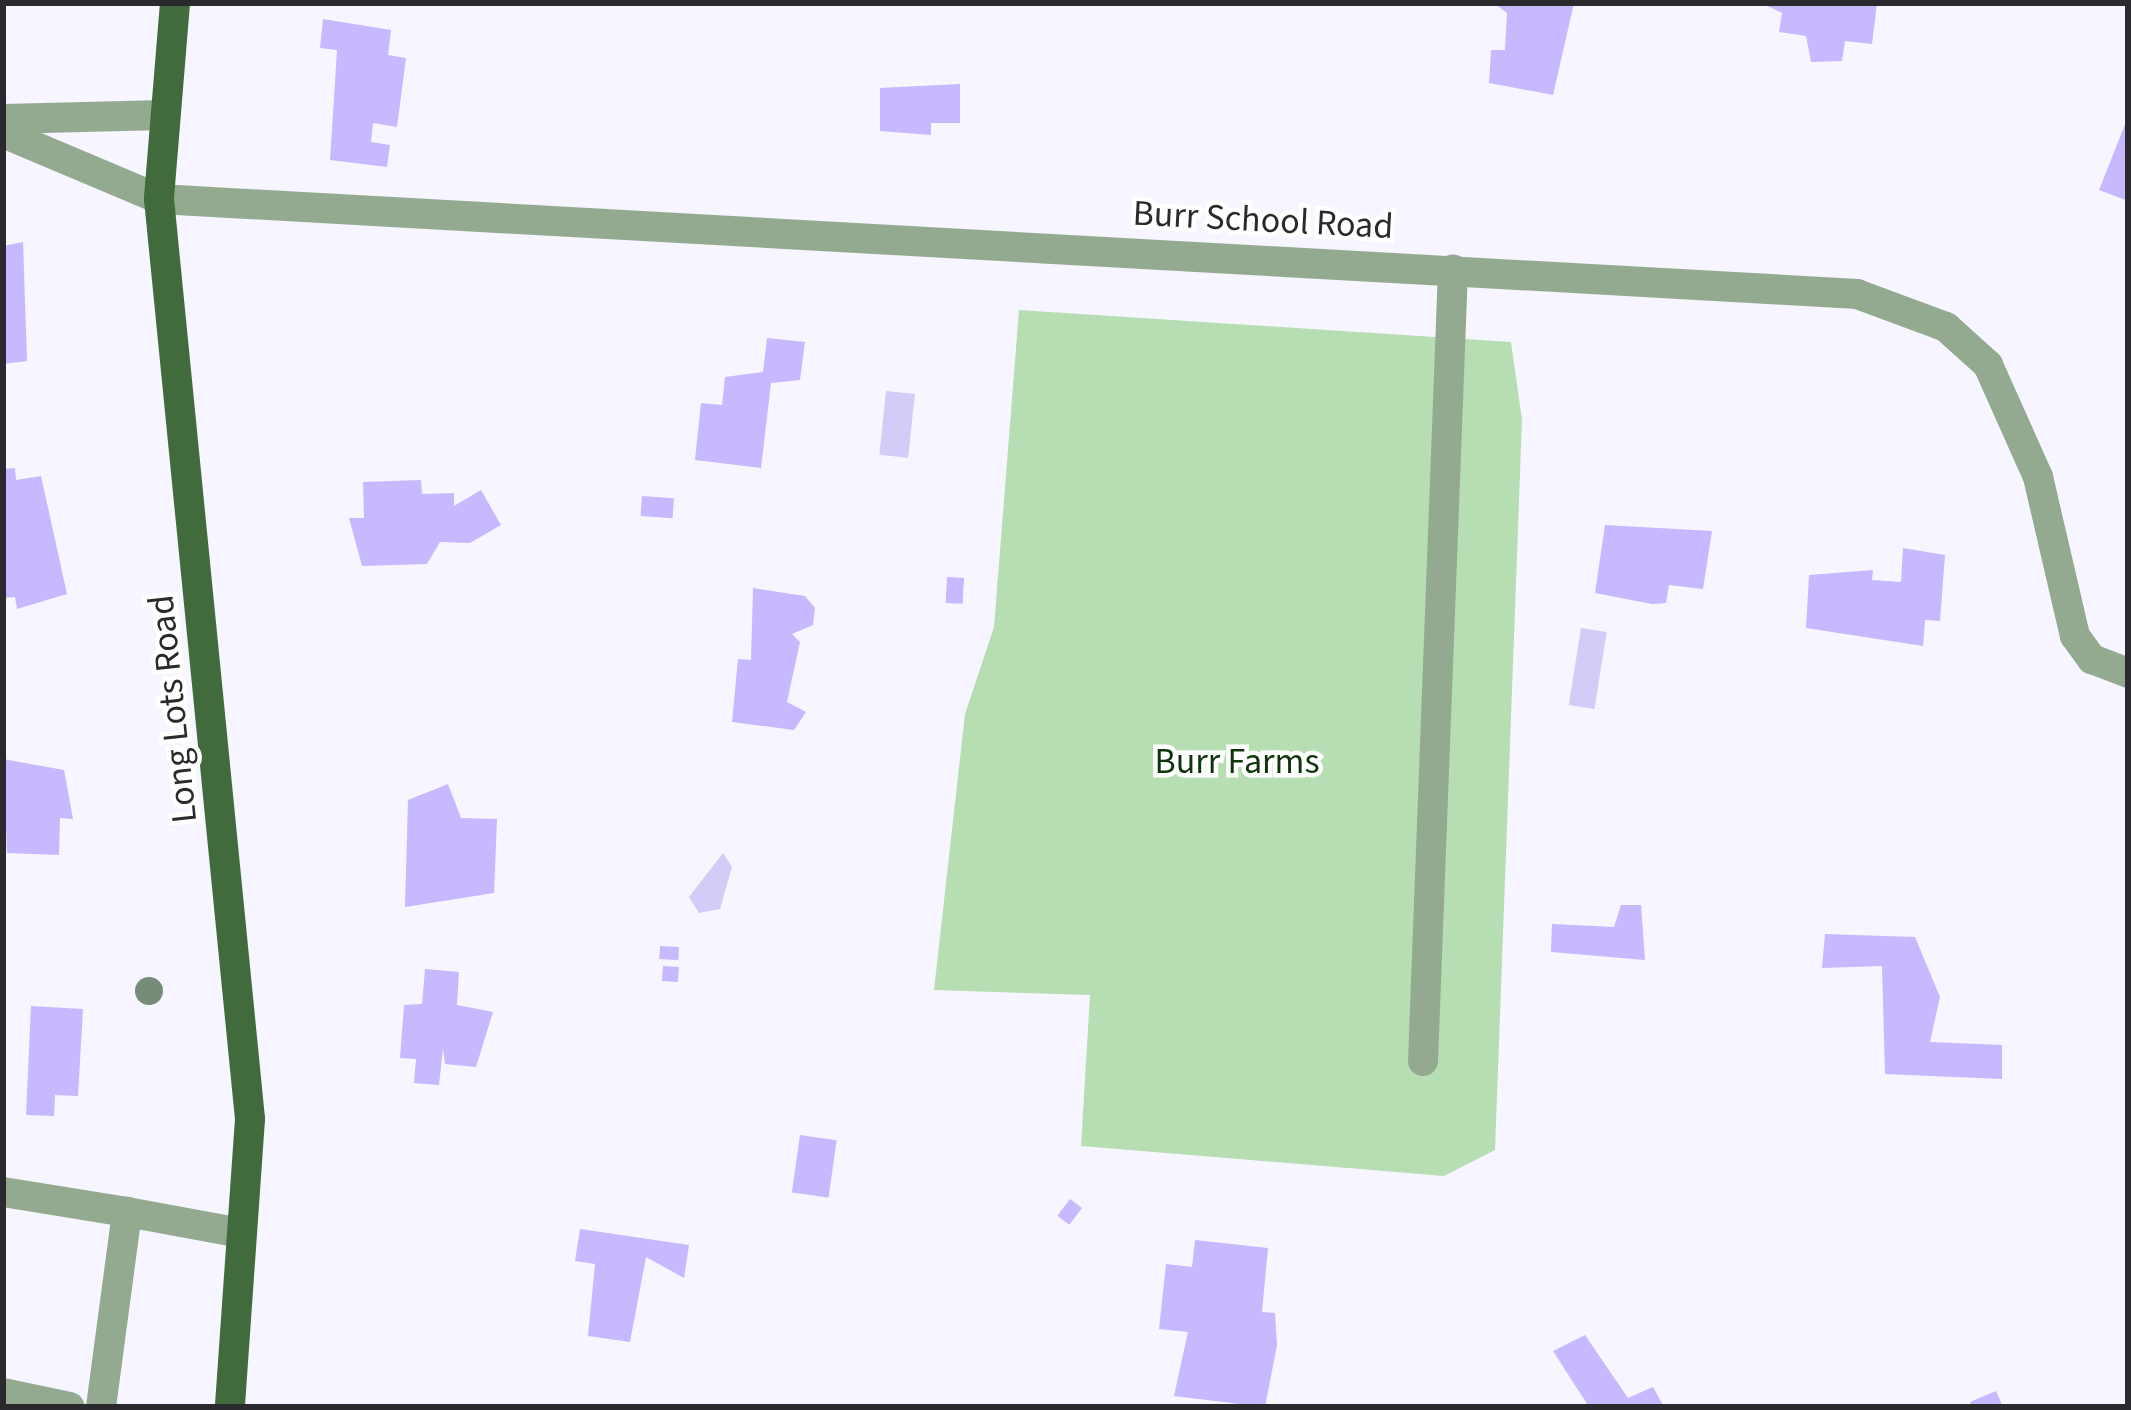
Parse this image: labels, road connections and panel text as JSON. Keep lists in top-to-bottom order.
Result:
{
  "streets": {
    "main road": ["Long Lots Road"],
    "street": ["Burr School Road"]
  },
  "crossings": [
    ["Burr School Road", "Long Lots Road"]
  ],
  "parks": ["Burr Farms"]
}
